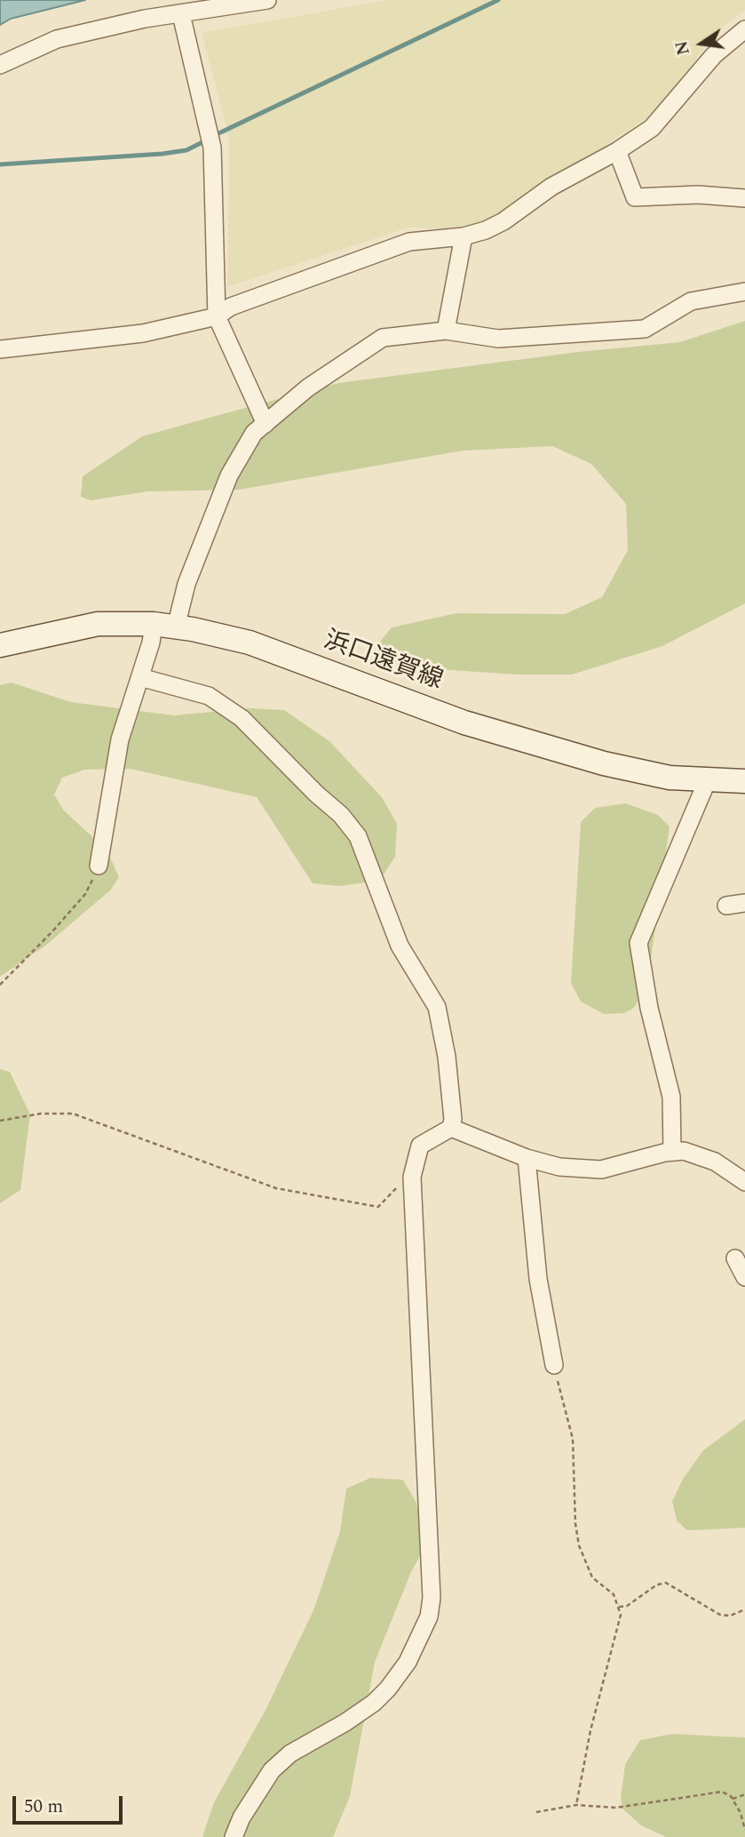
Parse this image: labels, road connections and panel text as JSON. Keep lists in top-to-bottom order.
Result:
{
  "streets": {
    "main road": ["浜口遠賀線"]
  },
  "scale_bar": "50 m",
  "north": "left"
}
